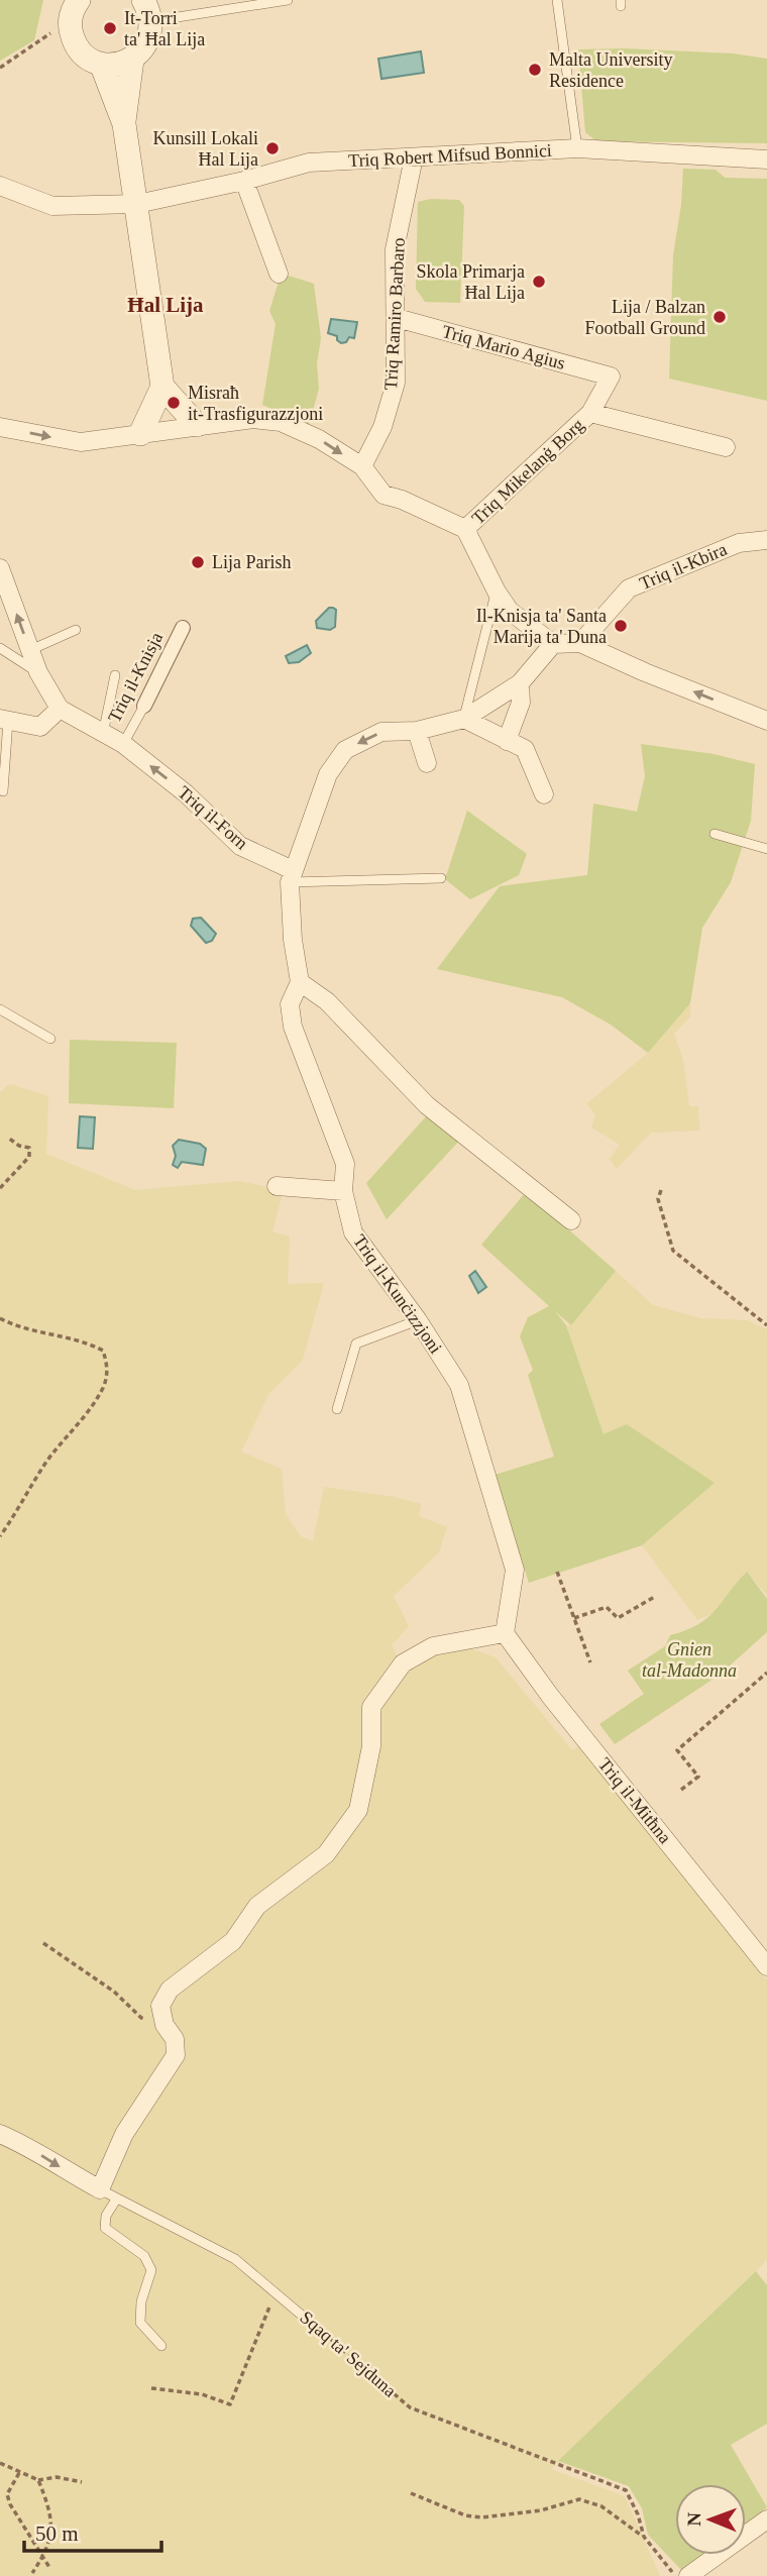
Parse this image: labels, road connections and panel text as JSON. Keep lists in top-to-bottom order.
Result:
{
  "streets": {
    "street": [
      "Triq Robert Mifsud Bonnici",
      "Triq Ramiro Barbaro",
      "Triq Mario Agius",
      "Triq Mikelanġ Borg",
      "Triq il-Kbira",
      "Triq il-Knisja",
      "Triq il-Forn",
      "Triq il-Kunċizzjoni",
      "Triq il-Mitħna",
      "Sqaq ta' Sejduna"
    ]
  },
  "crossings": [
    ["Triq Robert Mifsud Bonnici", "Triq Ramiro Barbaro"],
    ["Triq Ramiro Barbaro", "Triq Mario Agius"],
    ["Triq Mario Agius", "Triq Mikelanġ Borg"],
    ["Triq il-Knisja", "Triq il-Forn"],
    ["Triq il-Forn", "Triq il-Kunċizzjoni"],
    ["Triq il-Kunċizzjoni", "Triq il-Mitħna"]
  ],
  "one_way": ["Triq il-Forn"],
  "districts": ["Ħal Lija"],
  "parks": ["Gnien tal-Madonna"],
  "places": [
    "It-Torri ta' Ħal Lija",
    "Malta University Residence",
    "Kunsill Lokali Ħal Lija",
    "Skola Primarja Ħal Lija",
    "Lija / Balzan Football Ground",
    "Misraħ it-Trasfigurazzjoni",
    "Lija Parish",
    "Il-Knisja ta' Santa Marija ta' Duna"
  ],
  "scale_bar": "50 m",
  "north": "left"
}
